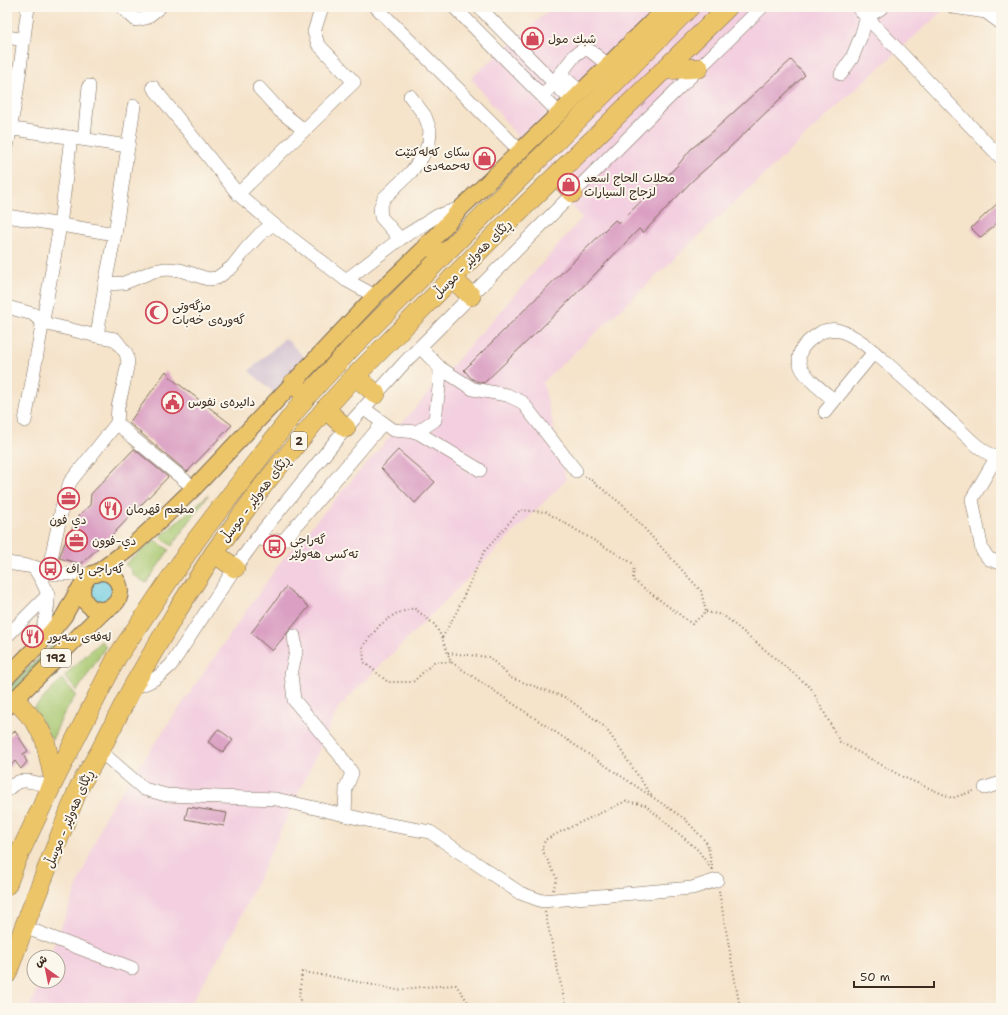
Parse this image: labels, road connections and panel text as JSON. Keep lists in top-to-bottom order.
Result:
{
  "streets": {
    "highway": ["ڕێگای هەولێر - موسڵ", "2"],
    "main road": ["192"]
  },
  "places": {
    "shop": ["شبك مول", "سکای کەلەکنێت ئەحمەدی", "محلات الحاج اسعد لزجاج السيارات"],
    "mosque": ["مزگەوتى گەورەى خەبات"],
    "public building": ["دائیرەی نفوس"],
    "office": ["دي فون", "دي-فوون"],
    "restaurant": ["مطعم قهرمان", "لەفەی سەبور"],
    "bus stop": ["گەراجی تەکسی هەولێر", "گەراجی ڕاف"]
  },
  "scale_bar": "50 m",
  "north": "top left"
}
